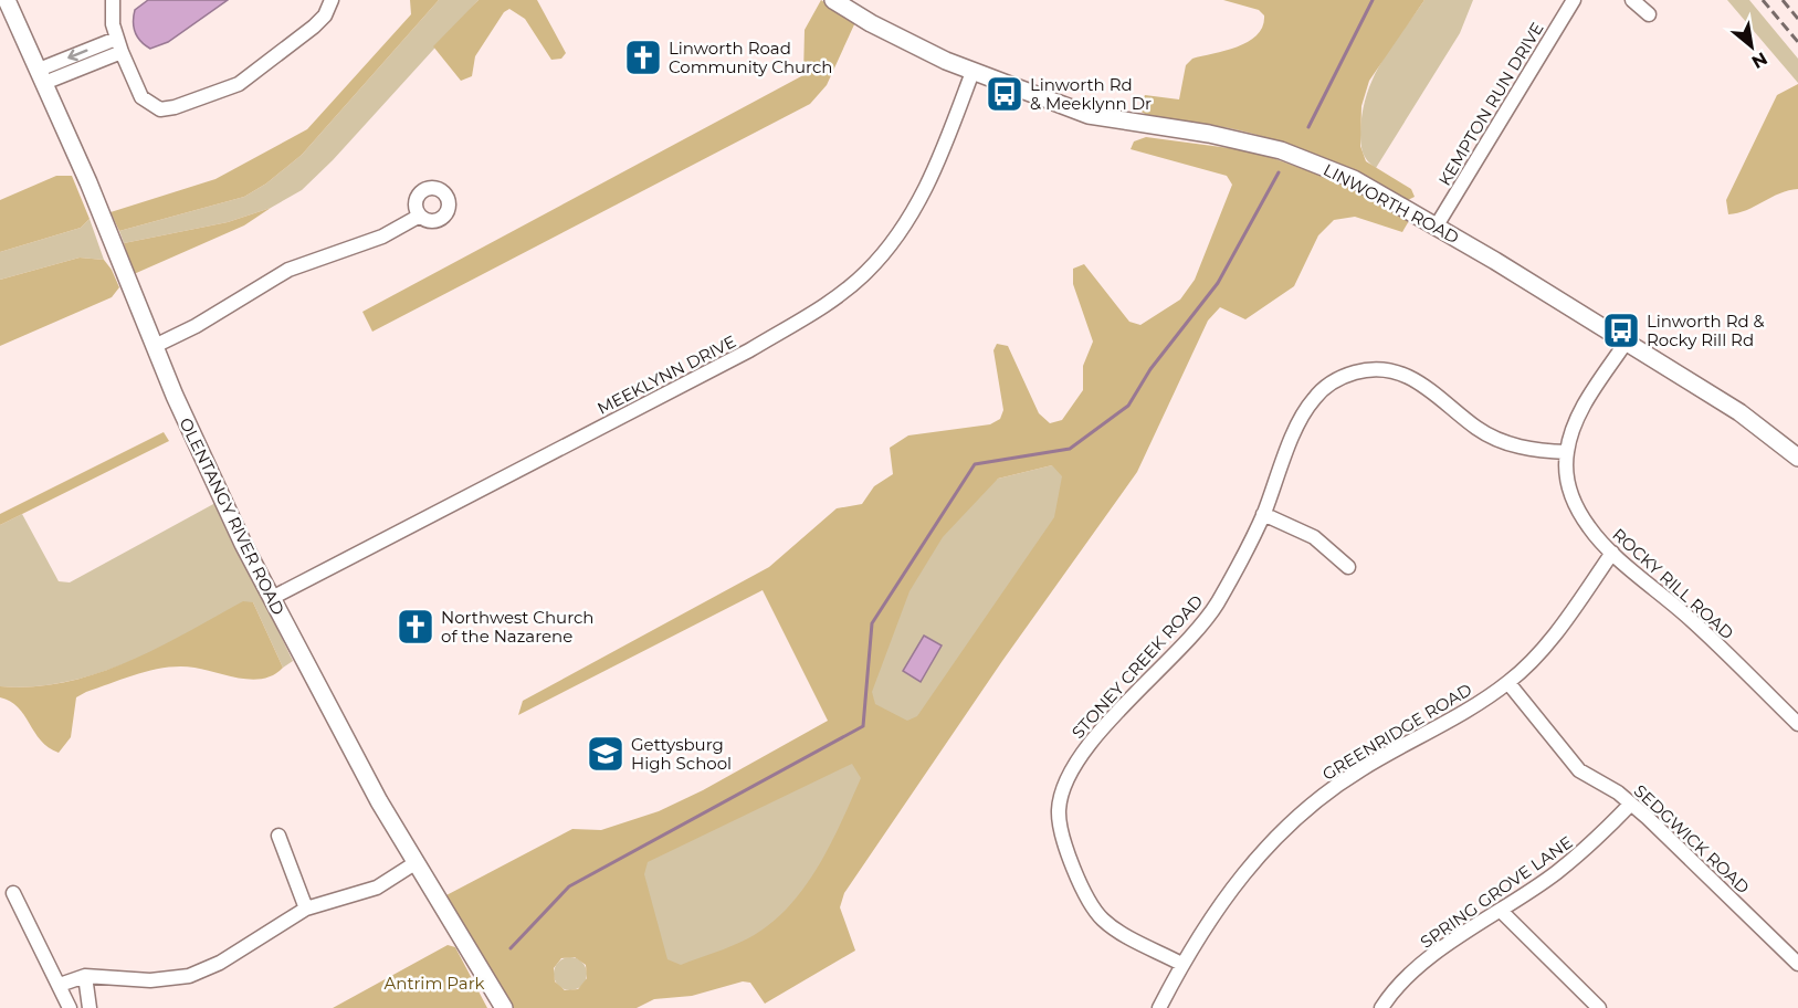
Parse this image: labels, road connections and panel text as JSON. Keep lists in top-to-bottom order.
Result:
{
  "streets": {
    "main road": ["LINWORTH ROAD", "OLENTANGY RIVER ROAD"],
    "street": [
      "KEMPTON RUN DRIVE",
      "MEEKLYNN DRIVE",
      "ROCKY RILL ROAD",
      "STONEY CREEK ROAD",
      "GREENRIDGE ROAD",
      "SEDGWICK ROAD",
      "SPRING GROVE LANE"
    ]
  },
  "crossings": [
    ["KEMPTON RUN DRIVE", "LINWORTH ROAD"],
    ["LINWORTH ROAD", "MEEKLYNN DRIVE"],
    ["LINWORTH ROAD", "ROCKY RILL ROAD"],
    ["MEEKLYNN DRIVE", "OLENTANGY RIVER ROAD"],
    ["ROCKY RILL ROAD", "STONEY CREEK ROAD"],
    ["ROCKY RILL ROAD", "GREENRIDGE ROAD"],
    ["STONEY CREEK ROAD", "GREENRIDGE ROAD"],
    ["GREENRIDGE ROAD", "SEDGWICK ROAD"],
    ["SEDGWICK ROAD", "SPRING GROVE LANE"]
  ],
  "parks": ["Antrim Park"],
  "places": {
    "church": ["Linworth Road Community Church", "Northwest Church of the Nazarene"],
    "bus stop": ["Linworth Rd & Meeklynn Dr", "Linworth Rd & Rocky Rill Rd"],
    "school or university": ["Gettysburg High School"]
  },
  "north": "bottom right"
}
